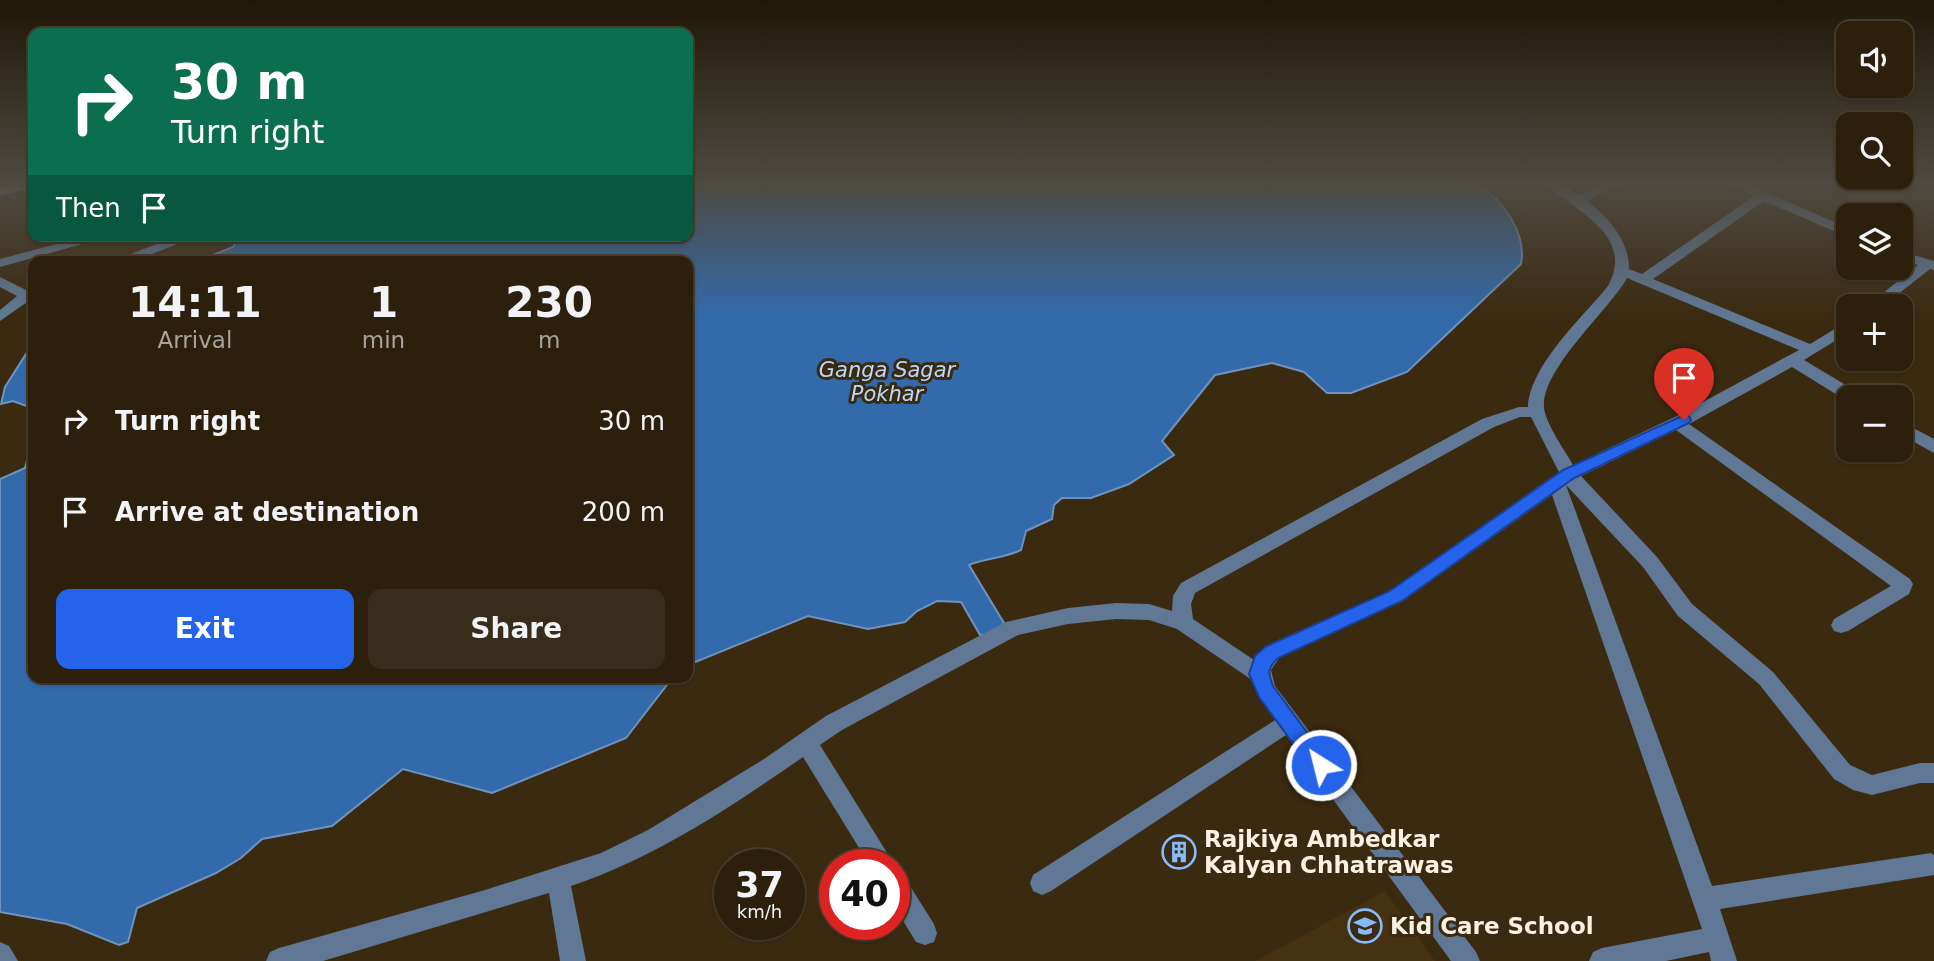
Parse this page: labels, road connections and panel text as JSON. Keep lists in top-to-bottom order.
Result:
{
  "water": ["Ganga Sagar Pokhar"],
  "places": {
    "building": ["Rajkiya Ambedkar Kalyan Chhatrawas"],
    "school or university": ["Kid Care School"]
  },
  "page": {
    "map_buttons": ["+", "−"],
    "turn": ["30 m", "Turn right"],
    "then": "Then",
    "eta": [
      "14:11",
      "Arrival",
      "1",
      "min",
      "230",
      "m"
    ],
    "list": [
      {
        "name": "Turn right",
        "value": "30 m"
      },
      {
        "name": "Arrive at destination",
        "value": "200 m"
      }
    ],
    "buttons": ["Exit", "Share"],
    "speed": "37 km/h",
    "limit": "40"
  }
}
